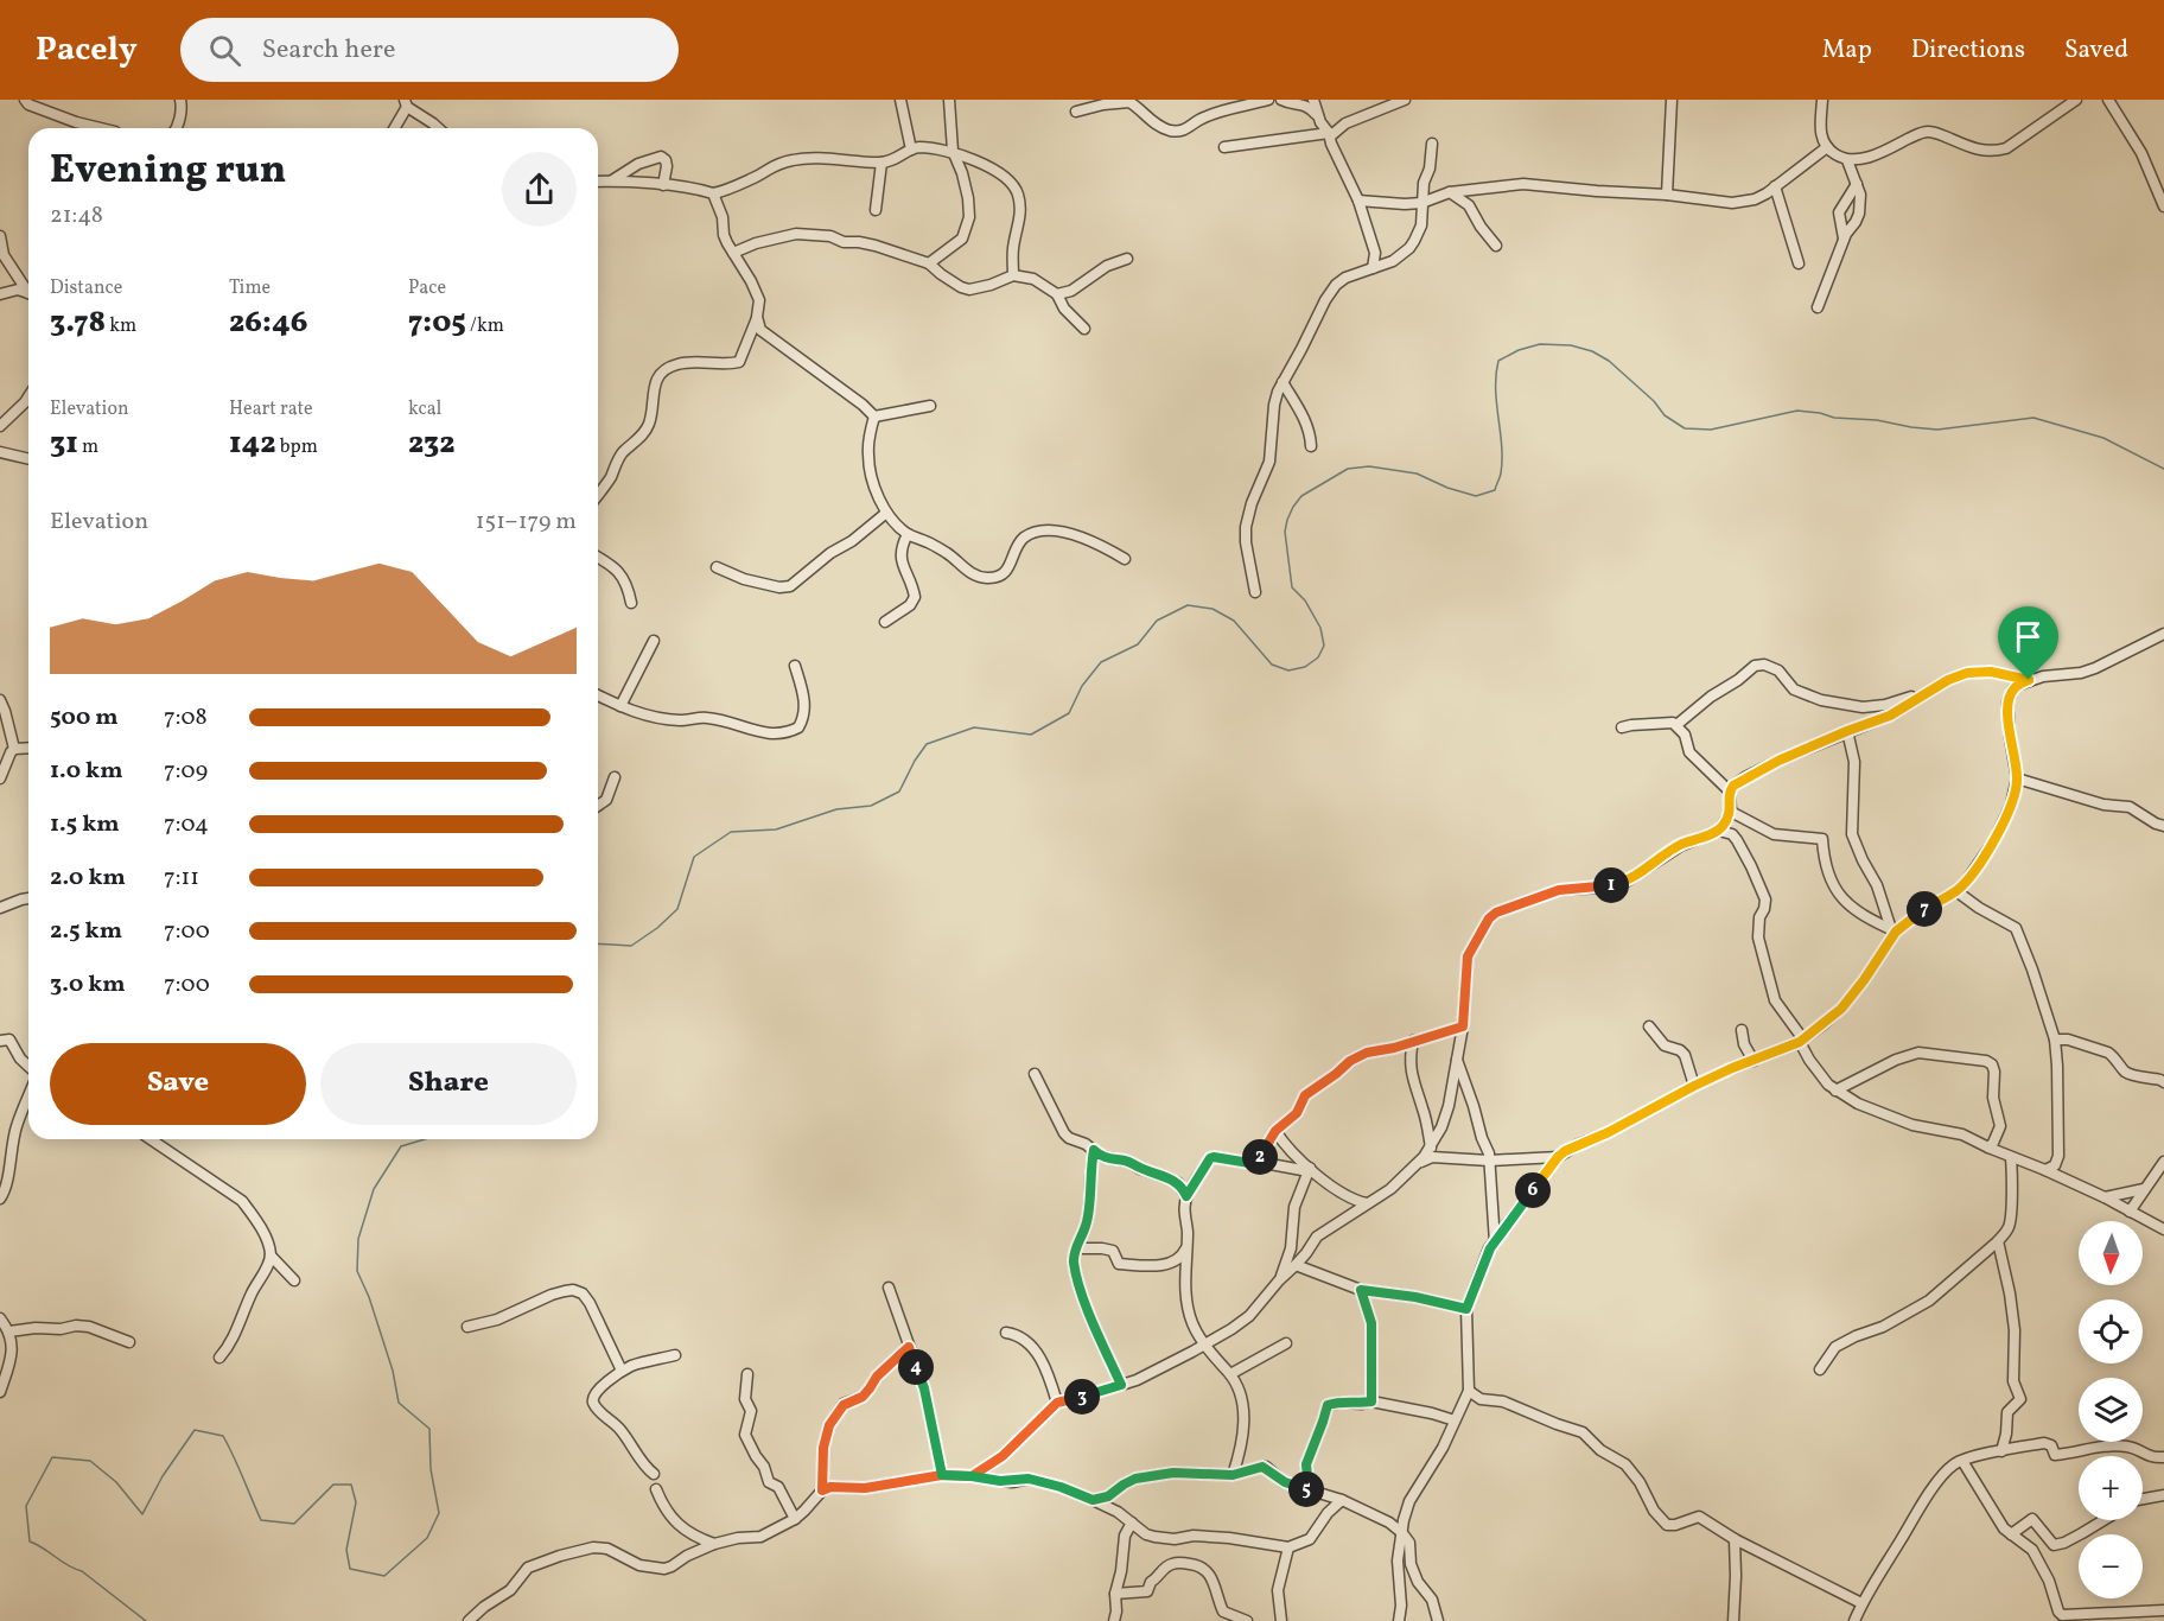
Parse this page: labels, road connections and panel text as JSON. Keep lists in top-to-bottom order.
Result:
{
  "north": "bottom",
  "page": {
    "header": "Pacely",
    "search": "Search here",
    "nav": ["Map", "Directions", "Saved"],
    "heading": ["Evening run", "21:48"],
    "stats": [
      ["Distance", "3.78 km"],
      ["Time", "26:46"],
      ["Pace", "7:05 /km"],
      ["Elevation", "31 m"],
      ["Heart rate", "142 bpm"],
      ["kcal", "232"]
    ],
    "chart": ["Elevation", "151–179 m"],
    "list": [
      {
        "name": "500 m",
        "note": "7:08"
      },
      {
        "name": "1.0 km",
        "note": "7:09"
      },
      {
        "name": "1.5 km",
        "note": "7:04"
      },
      {
        "name": "2.0 km",
        "note": "7:11"
      },
      {
        "name": "2.5 km",
        "note": "7:00"
      },
      {
        "name": "3.0 km",
        "note": "7:00"
      }
    ],
    "pins": [
      "1",
      "7",
      "2",
      "6",
      "4",
      "3",
      "5"
    ],
    "buttons": ["Save", "Share"],
    "map_buttons": ["+", "−"]
  }
}
